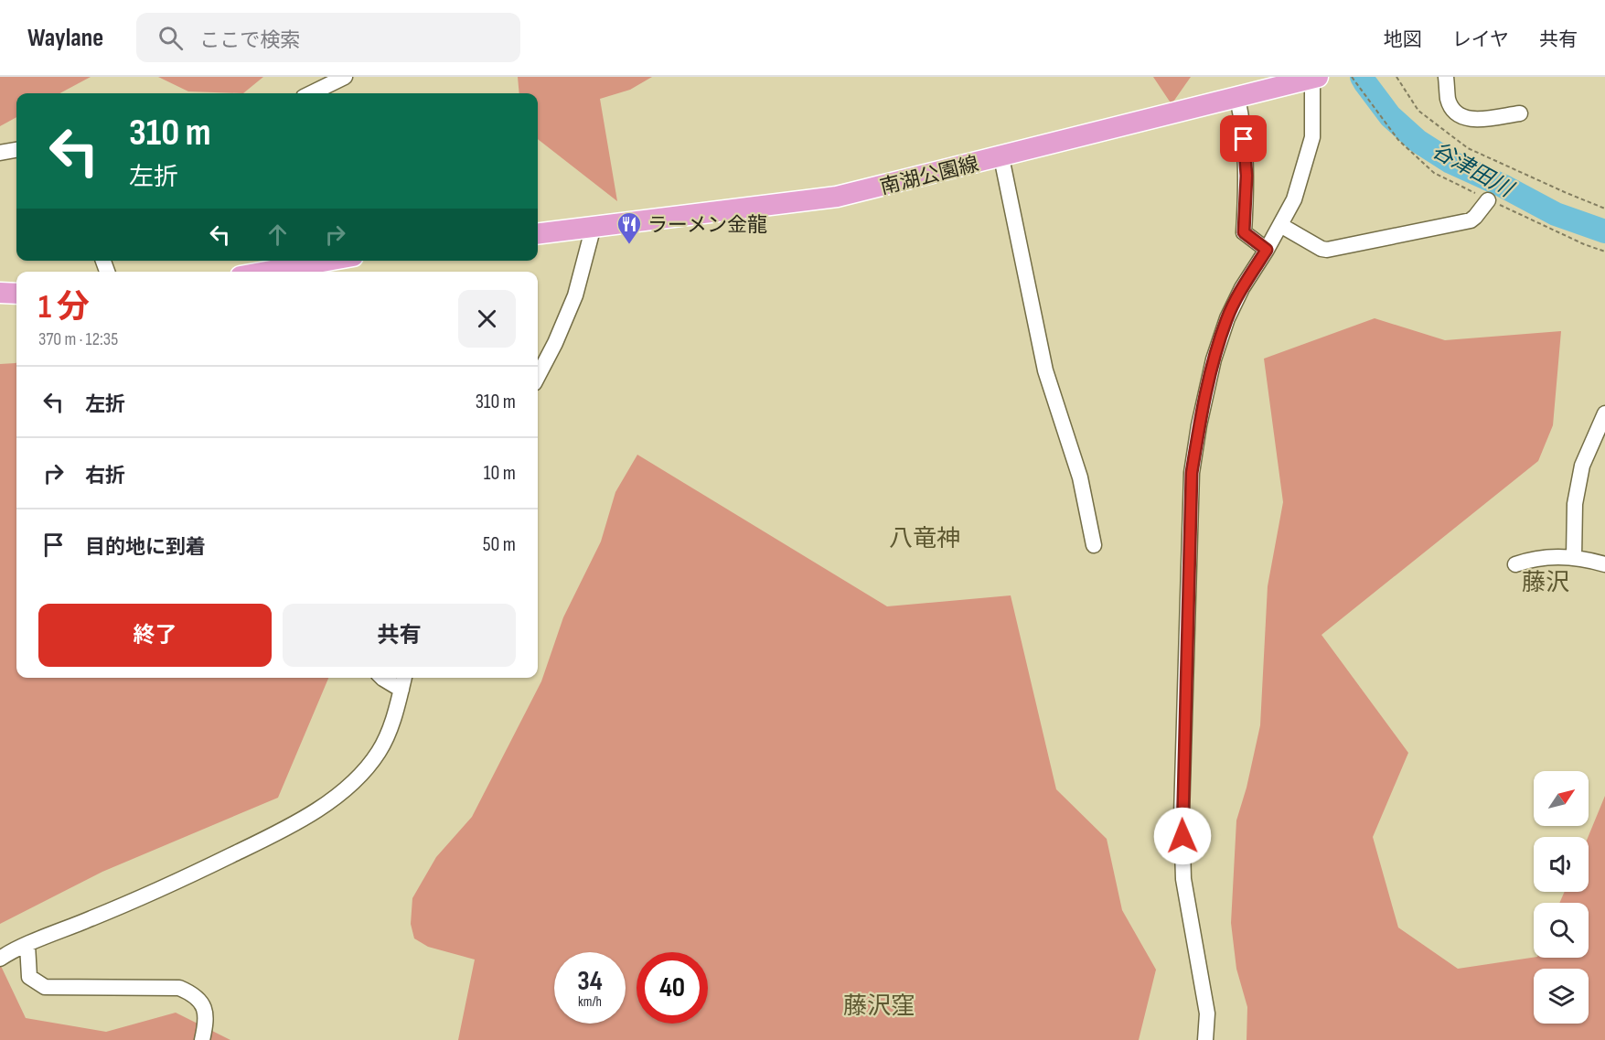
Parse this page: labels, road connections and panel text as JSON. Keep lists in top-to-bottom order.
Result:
{
  "streets": {
    "main road": ["南湖公園線"]
  },
  "districts": ["八竜神", "藤沢", "藤沢窪"],
  "water": ["谷津田川"],
  "places": {
    "restaurant": ["ラーメン金龍"]
  },
  "north": "top right",
  "page": {
    "header": "Waylane",
    "search": "ここで検索",
    "nav": ["地図", "レイヤ", "共有"],
    "turn": ["310 m", "左折"],
    "heading": ["1 分", "370 m · 12:35"],
    "list": [
      {
        "name": "左折",
        "value": "310 m"
      },
      {
        "name": "右折",
        "value": "10 m"
      },
      {
        "name": "目的地に到着",
        "value": "50 m"
      }
    ],
    "buttons": ["終了", "共有"],
    "speed": "34 km/h",
    "limit": "40"
  }
}
